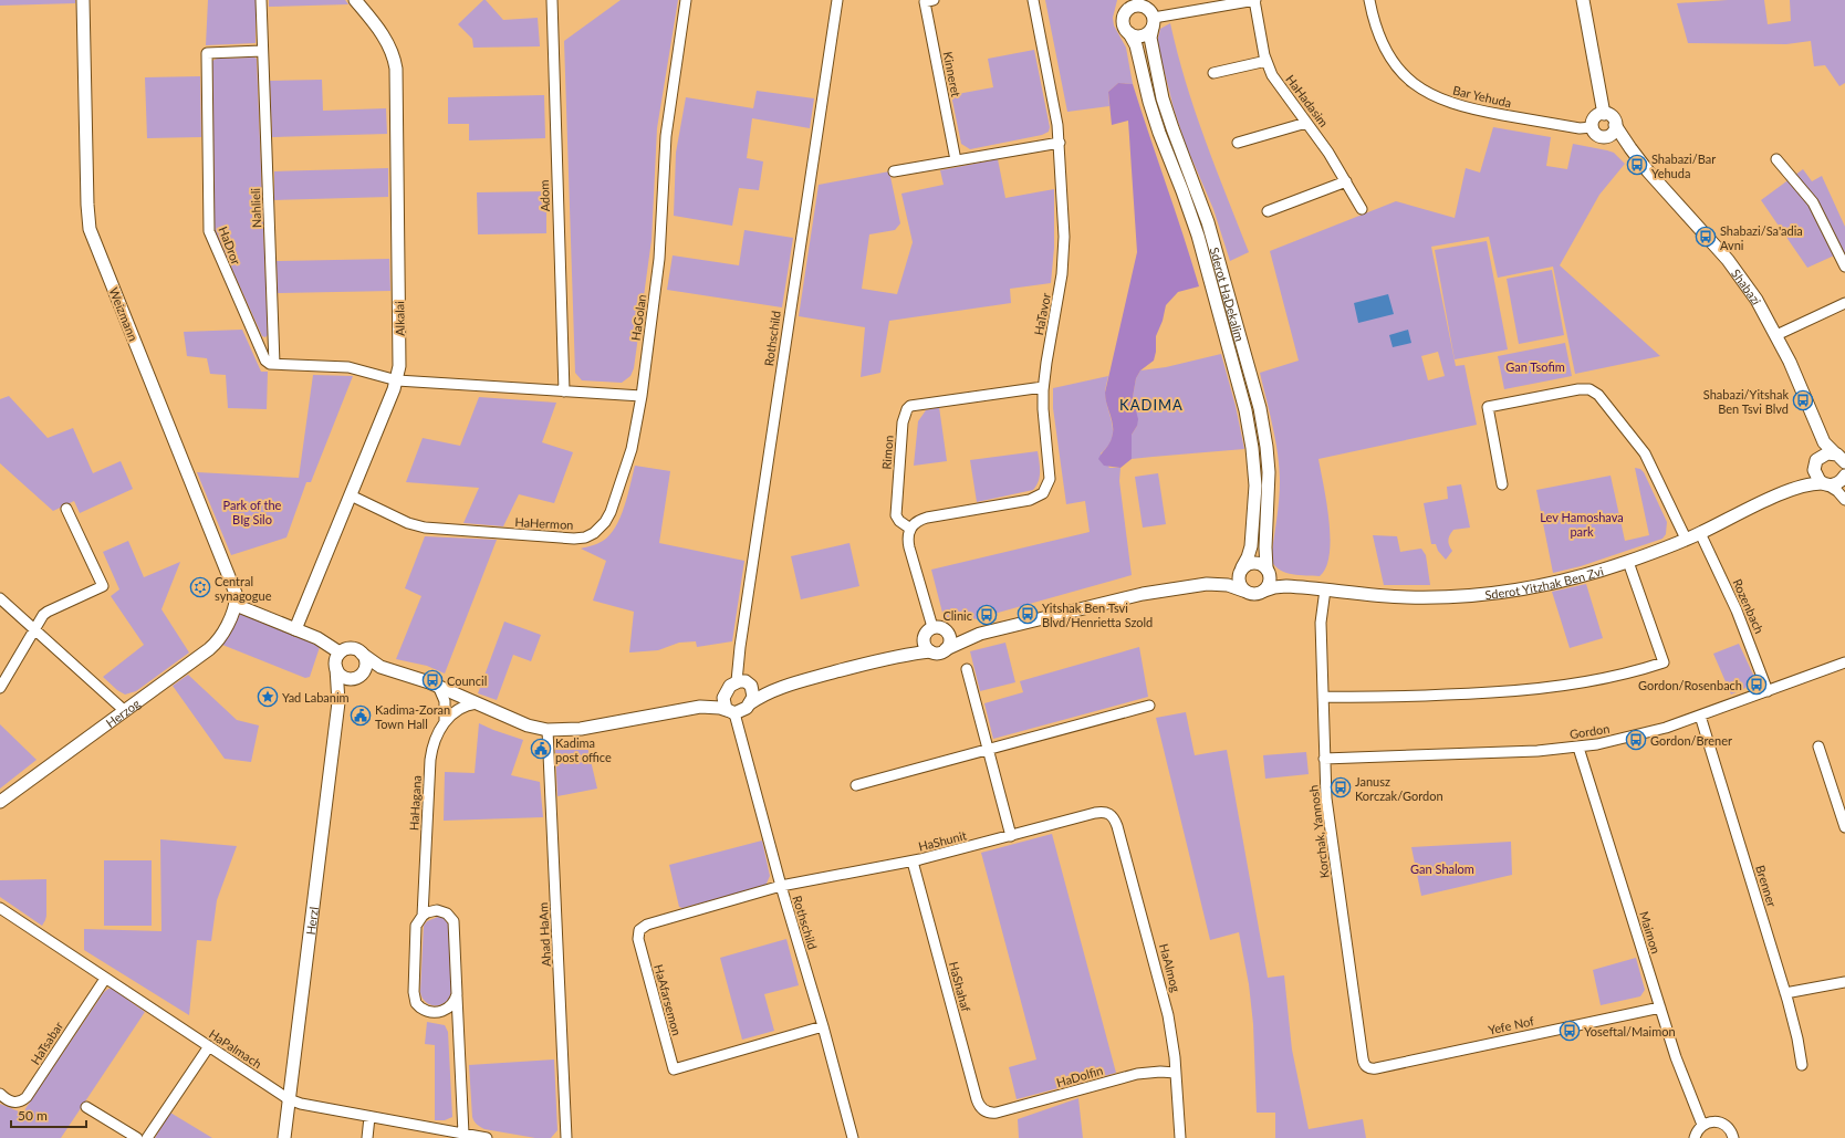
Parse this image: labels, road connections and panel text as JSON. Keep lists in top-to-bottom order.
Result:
{
  "streets": {
    "street": [
      "Kinneret",
      "Bar Yehuda",
      "HaHadasim",
      "Adom",
      "Nahlieli",
      "HaDror",
      "Shabazi",
      "Sderot HaDekalim",
      "Weizmann",
      "HaTavor",
      "HaGolan",
      "Alkalai",
      "Rothschild",
      "Rimon",
      "HaHermon",
      "Sderot Yitzhak Ben Zvi",
      "Rozenbach",
      "Herzog",
      "Gordon",
      "HaHagana",
      "Korchak, Yannosh",
      "HaShunit",
      "Brenner",
      "Herzl",
      "Maimon",
      "Ahad HaAm",
      "HaAlmog",
      "HaShahaf",
      "HaAfarsemon",
      "Yefe Nof",
      "HaTsabar",
      "HaPalmach",
      "HaDolfin"
    ]
  },
  "crossings": [
    ["Bar Yehuda", "Shabazi"],
    ["Nahlieli", "HaDror"],
    ["Shabazi", "Sderot Yitzhak Ben Zvi"],
    ["Sderot HaDekalim", "Sderot Yitzhak Ben Zvi"],
    ["Weizmann", "Herzog"],
    ["HaTavor", "Rimon"],
    ["HaGolan", "HaHermon"],
    ["Alkalai", "HaHermon"],
    ["Rothschild", "HaShunit"],
    ["Rothschild", "HaAfarsemon"],
    ["Sderot Yitzhak Ben Zvi", "Rozenbach"],
    ["Sderot Yitzhak Ben Zvi", "Korchak, Yannosh"],
    ["Rozenbach", "Gordon"],
    ["Gordon", "Korchak, Yannosh"],
    ["Gordon", "Brenner"],
    ["Gordon", "Maimon"],
    ["Korchak, Yannosh", "Yefe Nof"],
    ["HaShunit", "HaAlmog"],
    ["HaShunit", "HaShahaf"],
    ["HaShunit", "HaAfarsemon"],
    ["Herzl", "HaPalmach"],
    ["Maimon", "Yefe Nof"],
    ["HaAlmog", "HaDolfin"],
    ["HaShahaf", "HaDolfin"],
    ["HaTsabar", "HaPalmach"]
  ],
  "districts": ["KADIMA"],
  "parks": [
    "Gan Tsofim",
    "Park of the BIg Silo",
    "Lev Hamoshava park",
    "Gan Shalom"
  ],
  "places": {
    "bus stop": [
      "Shabazi/Bar Yehuda",
      "Shabazi/Sa'adia Avni",
      "Shabazi/Yitshak Ben Tsvi Blvd",
      "Yitshak Ben Tsvi Blvd/Henrietta Szold",
      "Clinic",
      "Council",
      "Gordon/Rosenbach",
      "Gordon/Brener",
      "Janusz Korczak/Gordon",
      "Yoseftal/Maimon"
    ],
    "synagogue": ["Central synagogue"],
    "place": ["Yad Labanim"],
    "public building": ["Kadima-Zoran Town Hall", "Kadima post office"]
  },
  "scale_bar": "50 m"
}
